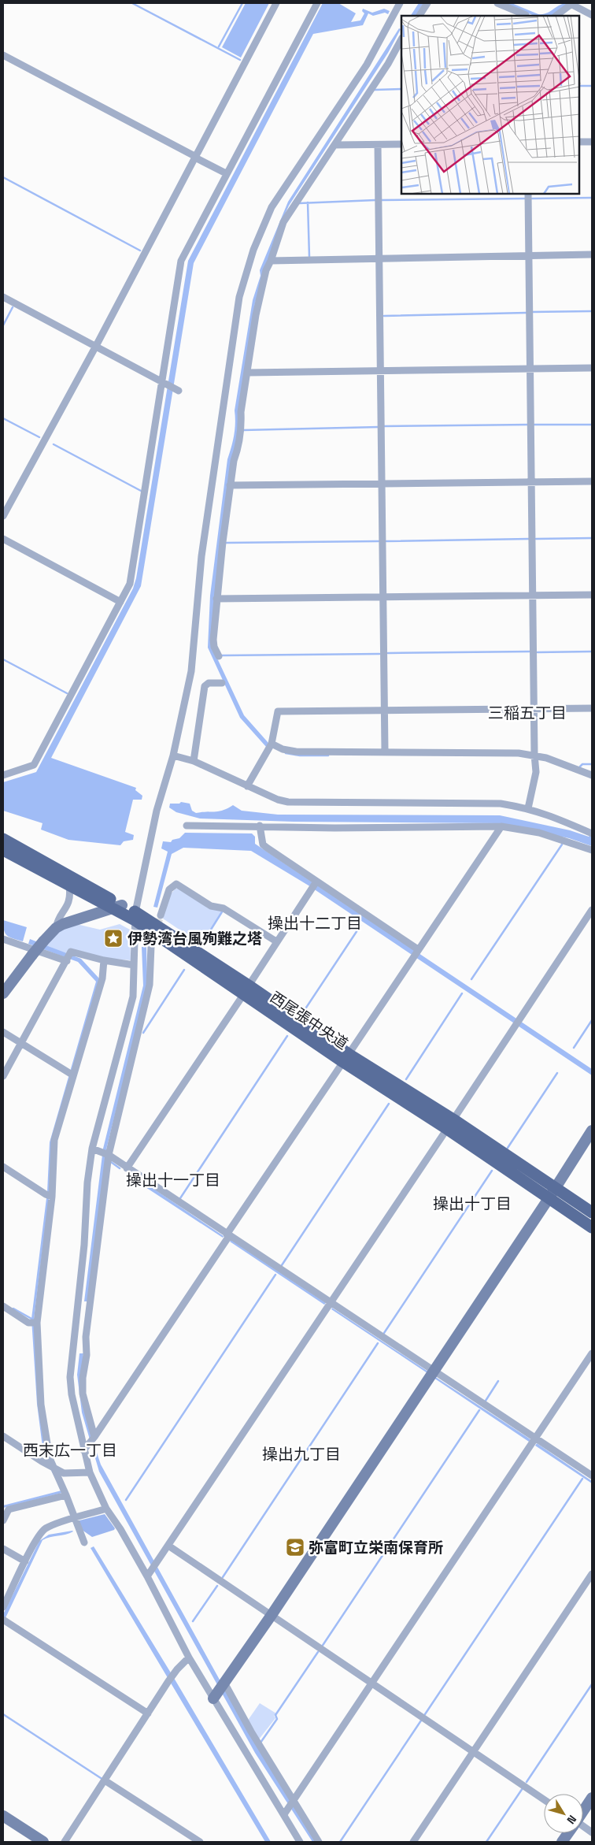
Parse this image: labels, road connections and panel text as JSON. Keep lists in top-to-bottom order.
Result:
{
  "streets": {
    "main road": ["西尾張中央道"]
  },
  "districts": [
    "三稲五丁目",
    "操出十二丁目",
    "操出十一丁目",
    "操出十丁目",
    "西末広一丁目",
    "操出九丁目"
  ],
  "places": {
    "place": ["伊勢湾台風殉難之塔"],
    "school or university": ["弥富町立栄南保育所"]
  },
  "north": "bottom right"
}
